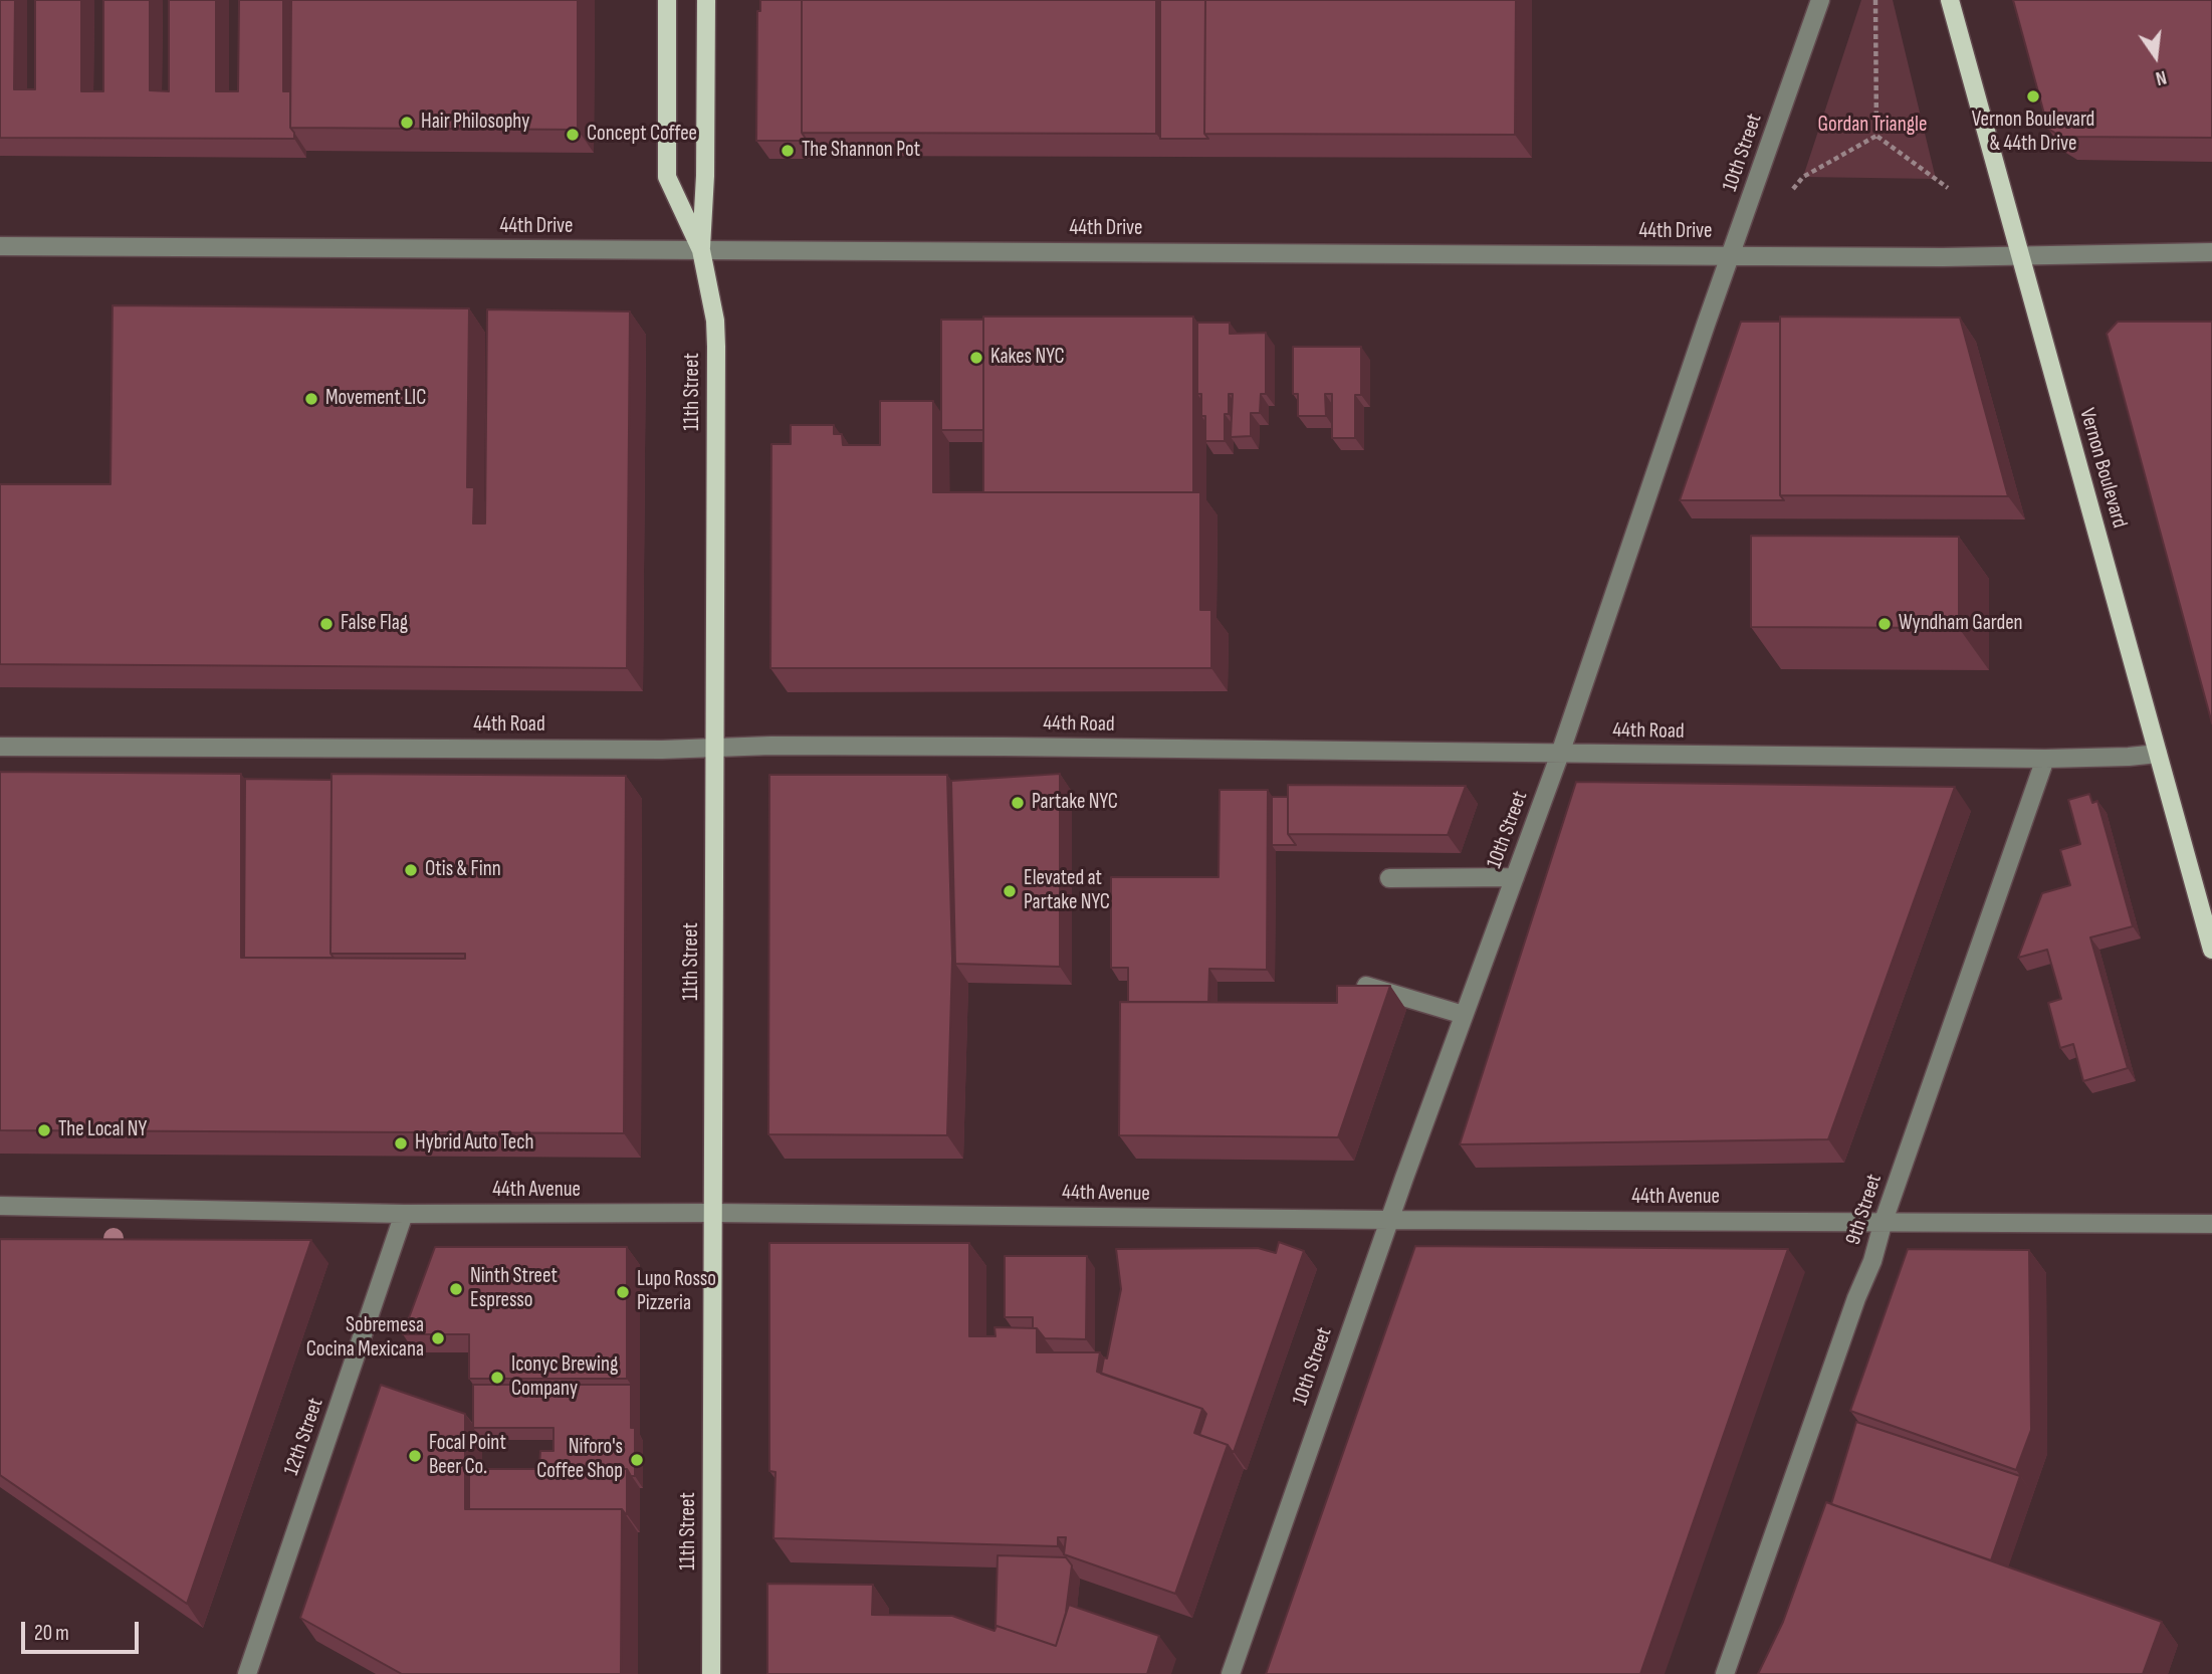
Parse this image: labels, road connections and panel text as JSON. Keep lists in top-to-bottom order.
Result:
{
  "streets": {
    "main road": ["11th Street", "Vernon Boulevard"],
    "street": [
      "10th Street",
      "44th Drive",
      "44th Road",
      "44th Avenue",
      "9th Street",
      "12th Street"
    ]
  },
  "crossings": [
    ["10th Street", "44th Drive"],
    ["10th Street", "44th Road"],
    ["10th Street", "44th Avenue"],
    ["44th Drive", "11th Street"],
    ["44th Drive", "Vernon Boulevard"],
    ["11th Street", "44th Road"],
    ["11th Street", "44th Avenue"],
    ["Vernon Boulevard", "44th Road"],
    ["44th Road", "9th Street"],
    ["44th Avenue", "9th Street"],
    ["44th Avenue", "12th Street"]
  ],
  "parks": ["Gordan Triangle"],
  "places": [
    "Vernon Boulevard & 44th Drive",
    "Hair Philosophy",
    "Concept Coffee",
    "The Shannon Pot",
    "Kakes NYC",
    "Movement LIC",
    "False Flag",
    "Wyndham Garden",
    "Partake NYC",
    "Otis & Finn",
    "Elevated at Partake NYC",
    "The Local NY",
    "Hybrid Auto Tech",
    "Ninth Street Espresso",
    "Lupo Rosso Pizzeria",
    "Sobremesa Cocina Mexicana",
    "Iconyc Brewing Company",
    "Focal Point Beer Co.",
    "Niforo's Coffee Shop"
  ],
  "scale_bar": "20 m",
  "north": "bottom"
}
